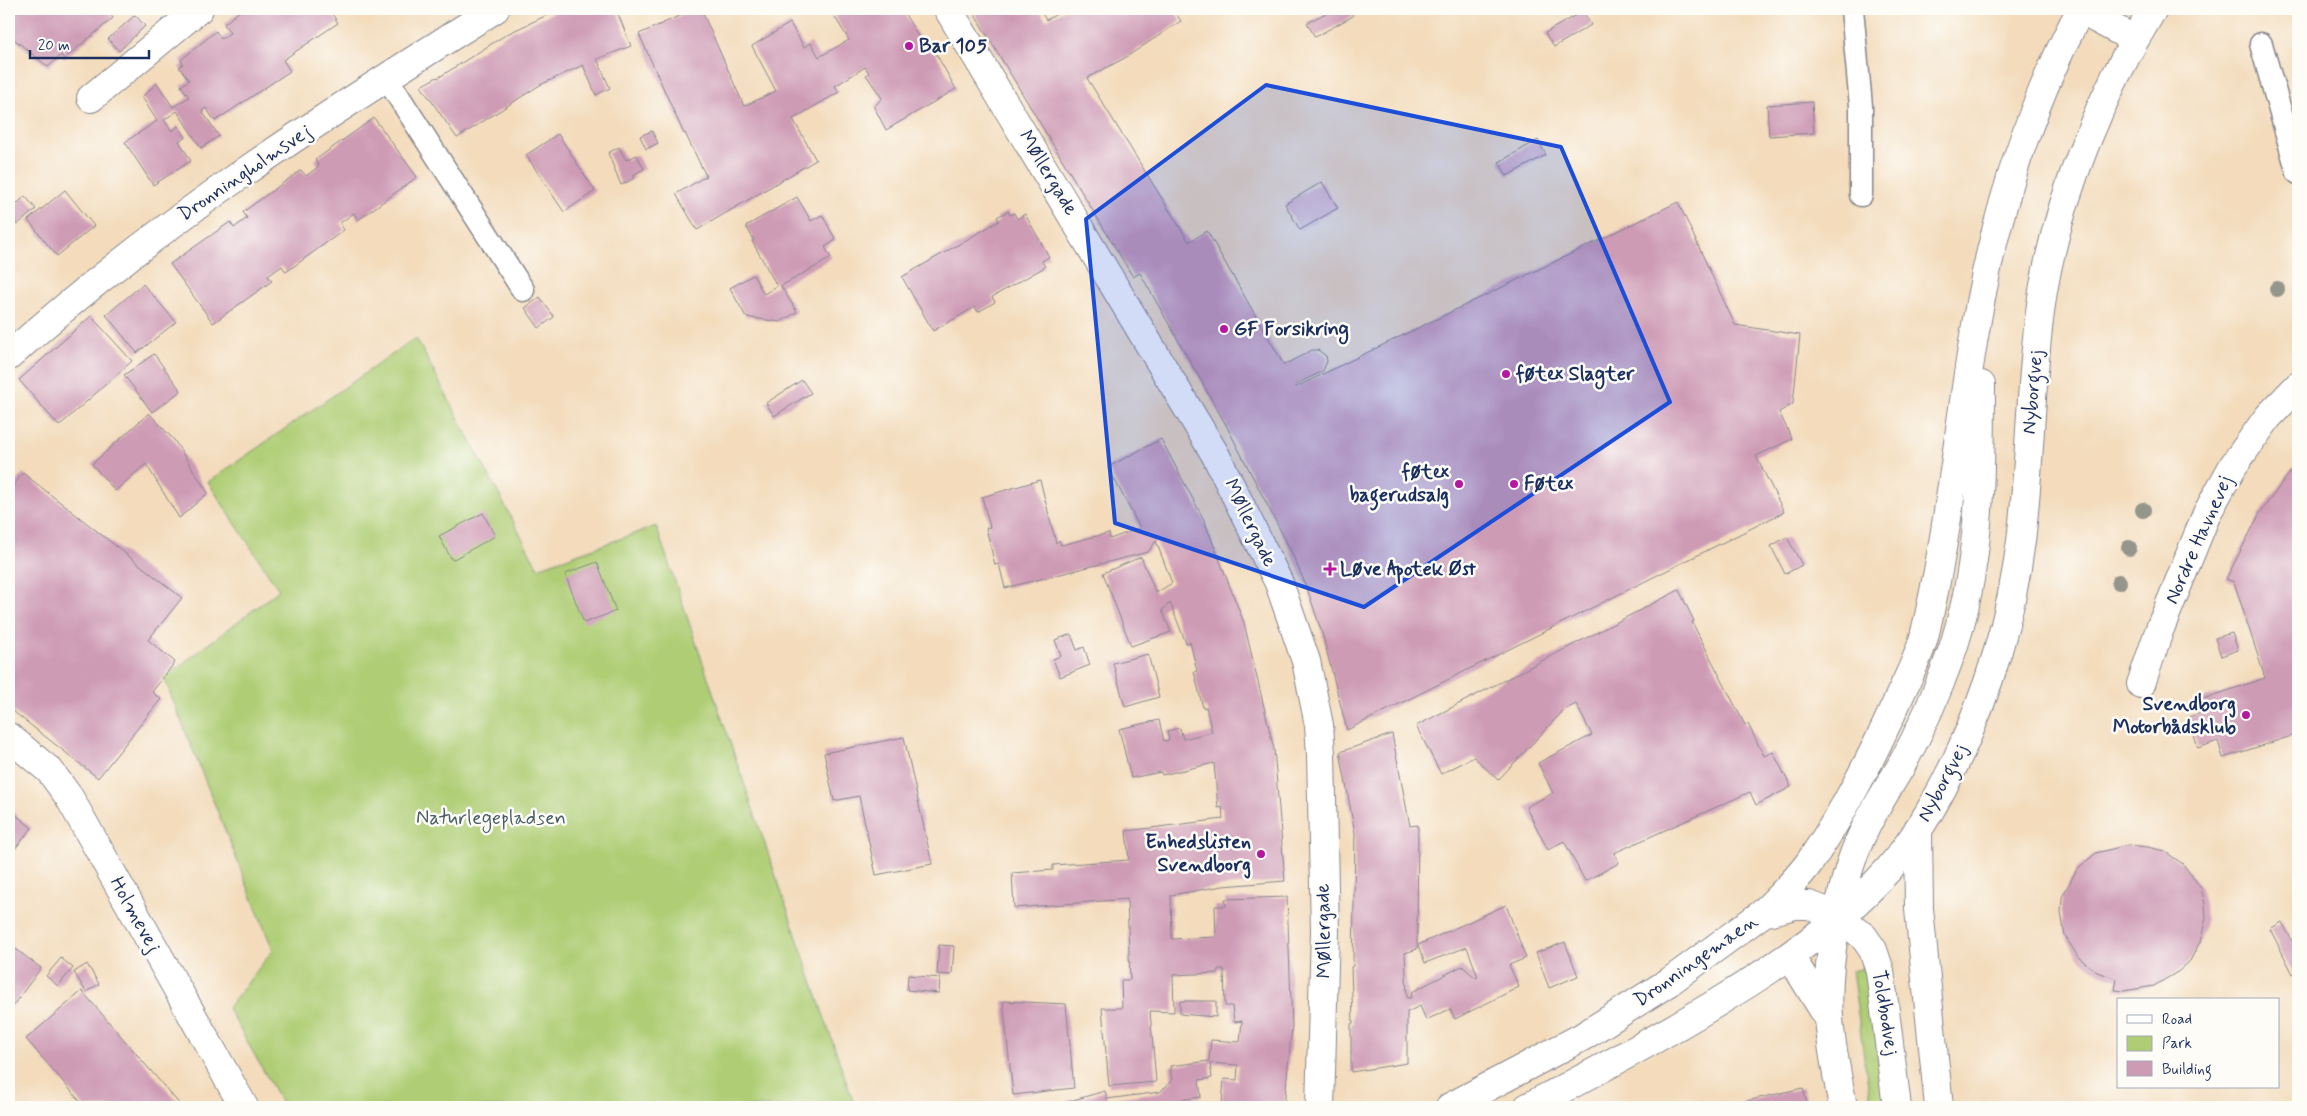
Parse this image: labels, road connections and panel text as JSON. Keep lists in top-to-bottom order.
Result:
{
  "streets": {
    "street": [
      "Dronningholmsvej",
      "Møllergade",
      "Nyborgvej",
      "Nordre Havnevej",
      "Holmevej",
      "Dronningemaen",
      "Toldbodvej"
    ]
  },
  "crossings": [
    ["Nyborgvej", "Dronningemaen"],
    ["Nyborgvej", "Toldbodvej"],
    ["Dronningemaen", "Toldbodvej"]
  ],
  "parks": ["Naturlegepladsen"],
  "places": {
    "other": [
      "Bar 105",
      "GF Forsikring",
      "føtex Slagter",
      "føtex bagerudsalg",
      "Føtex",
      "Svendborg Motorbådsklub",
      "Enhedslisten Svendborg"
    ],
    "health": ["Løve Apotek Øst"]
  },
  "legend": ["Road", "Park", "Building"],
  "scale_bar": "20 m"
}
